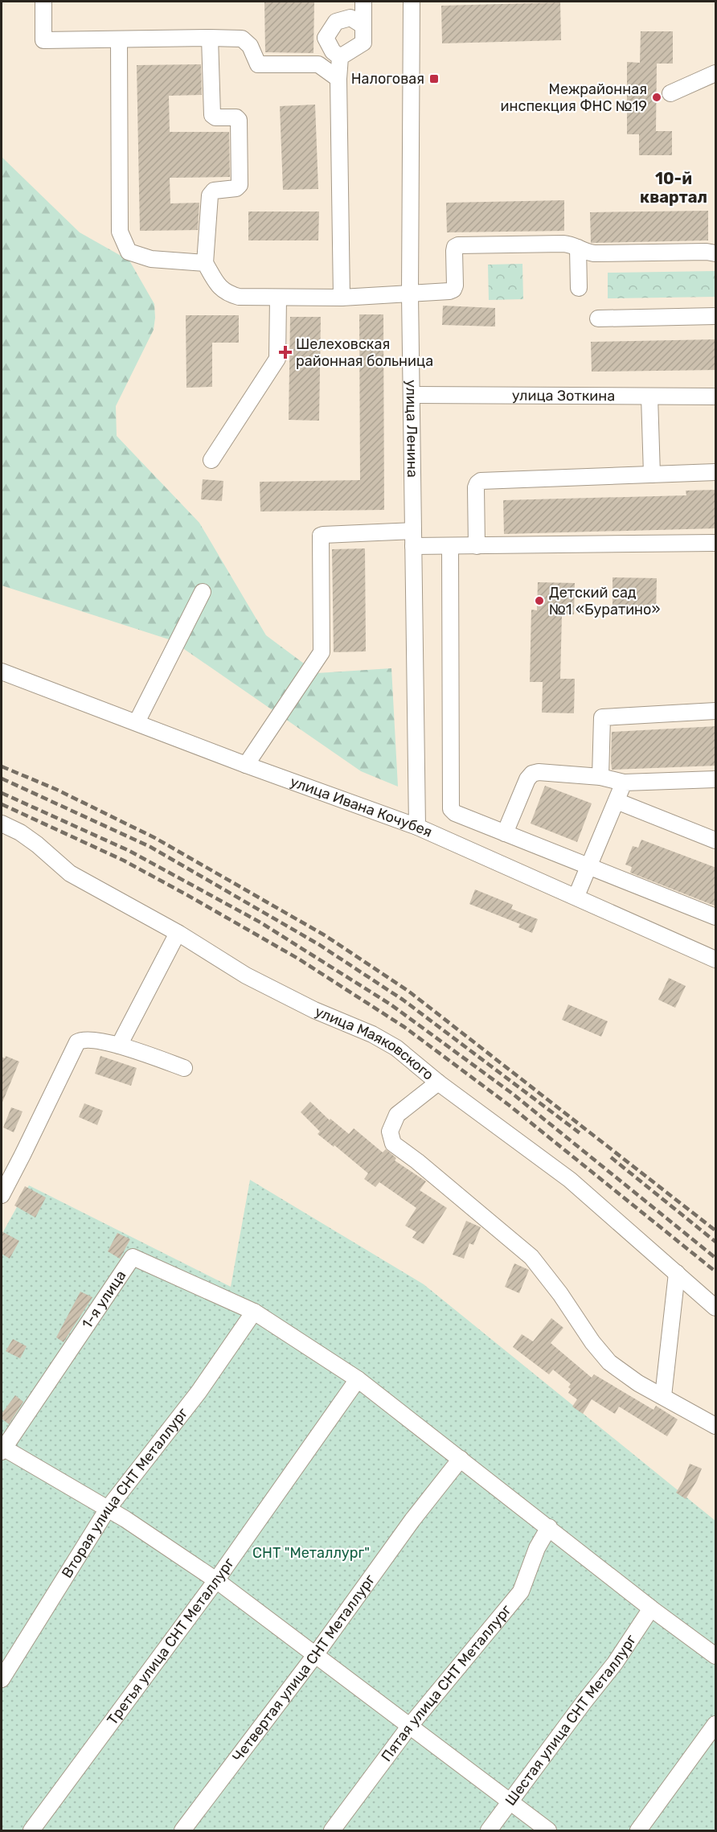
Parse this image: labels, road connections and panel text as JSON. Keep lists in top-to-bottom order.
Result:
{
  "streets": {
    "street": [
      "улица Зоткина",
      "улица Ленина",
      "улица Ивана Кочубея",
      "улица Маяковского",
      "1-я улица",
      "Вторая улица СНТ Металлург",
      "Третья улица СНТ Металлург",
      "Четвертая улица СНТ Металлург",
      "Пятая улица СНТ Металлург",
      "Шестая улица СНТ Металлург"
    ]
  },
  "crossings": [
    ["улица Зоткина", "улица Ленина"],
    ["улица Ленина", "улица Ивана Кочубея"],
    ["1-я улица", "Вторая улица СНТ Металлург"]
  ],
  "districts": ["10-й квартал"],
  "parks": ["СНТ \"Металлург\""],
  "places": {
    "transit": ["Налоговая"],
    "other": ["Межрайонная инспекция ФНС №19", "Детский сад №1 «Буратино»"],
    "health": ["Шелеховская районная больница"]
  }
}
